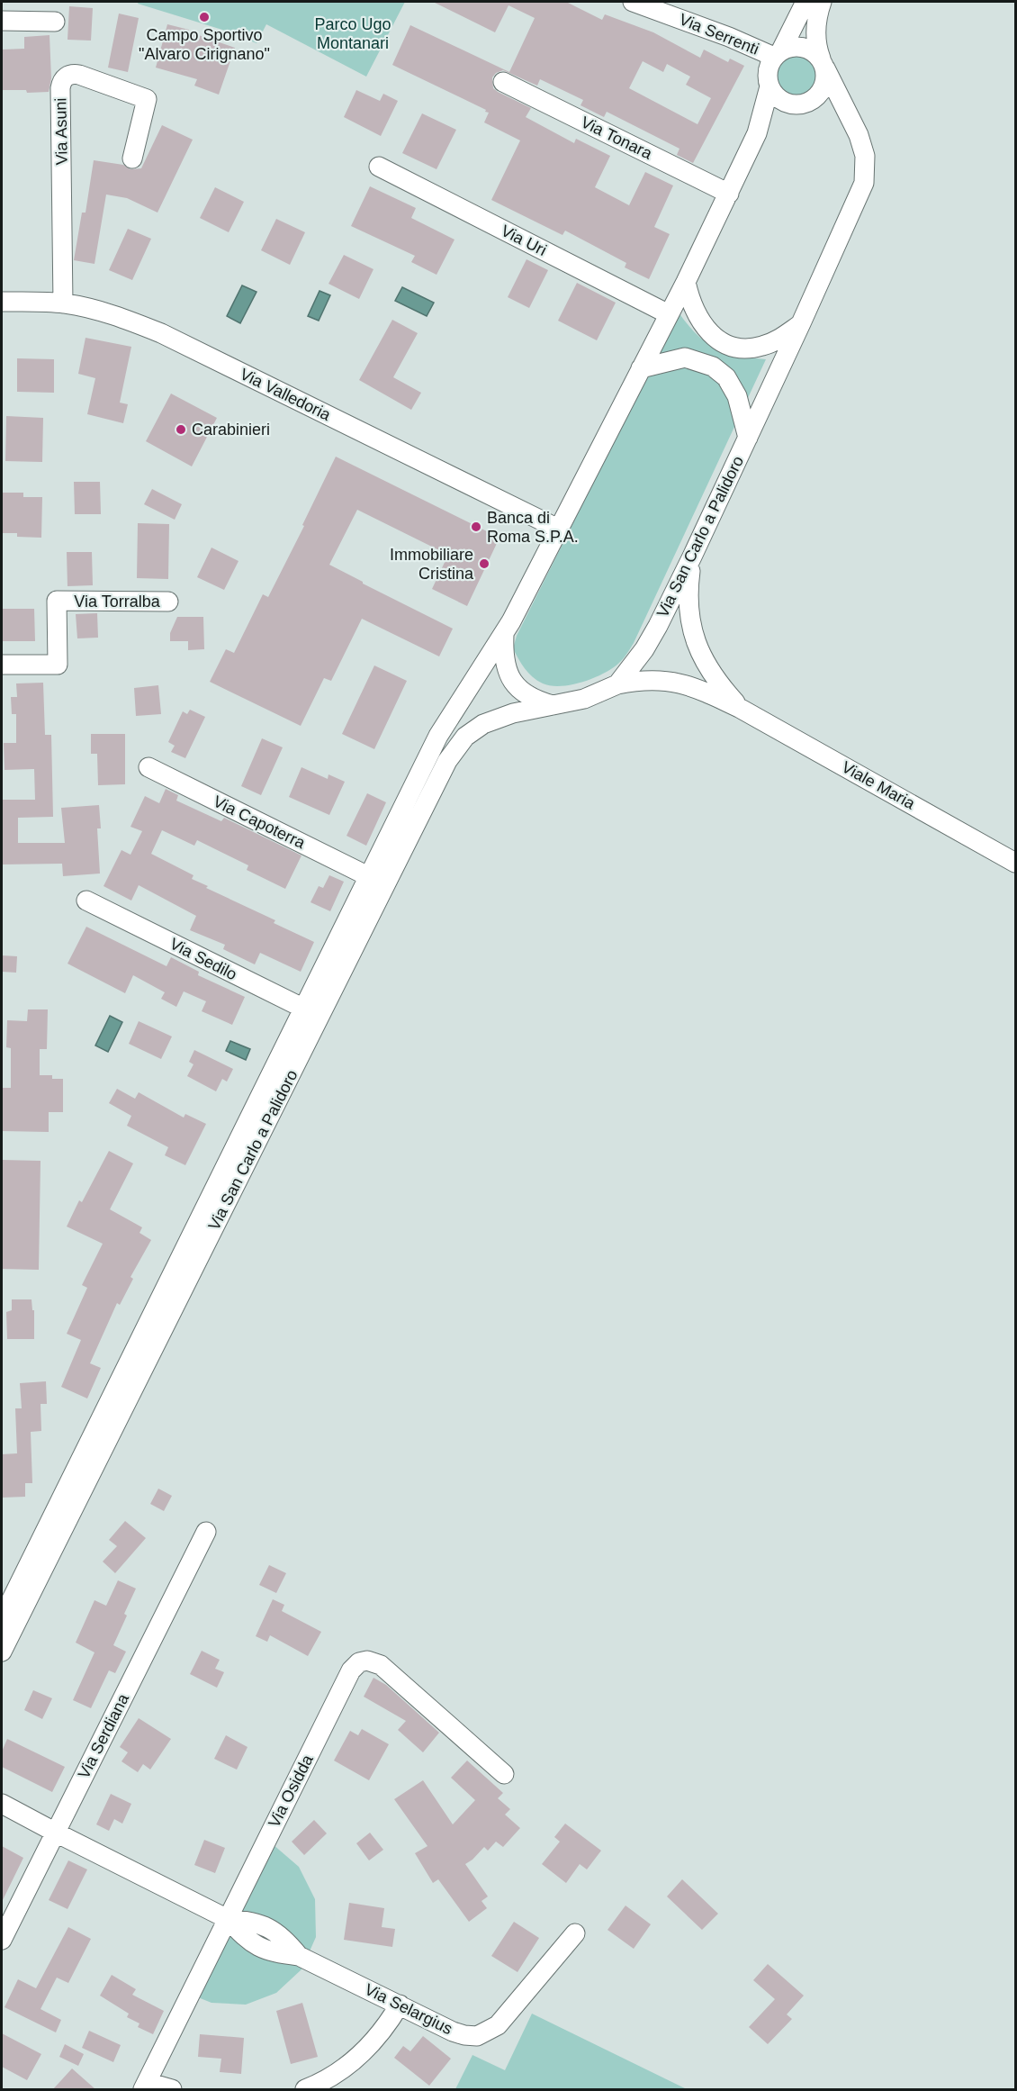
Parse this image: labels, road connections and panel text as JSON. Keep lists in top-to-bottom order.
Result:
{
  "streets": {
    "street": [
      "Via Serrenti",
      "Via Asuni",
      "Via Tonara",
      "Via Uri",
      "Via Valledoria",
      "Via San Carlo a Palidoro",
      "Via Torralba",
      "Viale Maria",
      "Via Capoterra",
      "Via Sedilo",
      "Via Serdiana",
      "Via Osidda",
      "Via Selargius"
    ]
  },
  "crossings": [
    ["Via Serrenti", "Via San Carlo a Palidoro"],
    ["Via Asuni", "Via Valledoria"],
    ["Via Tonara", "Via San Carlo a Palidoro"],
    ["Via Uri", "Via San Carlo a Palidoro"],
    ["Via Valledoria", "Via San Carlo a Palidoro"],
    ["Via San Carlo a Palidoro", "Viale Maria"],
    ["Via San Carlo a Palidoro", "Via Capoterra"],
    ["Via San Carlo a Palidoro", "Via Sedilo"],
    ["Via Osidda", "Via Selargius"]
  ],
  "parks": ["Parco Ugo Montanari"],
  "places": [
    "Campo Sportivo \"Alvaro Cirignano\"",
    "Carabinieri",
    "Banca di Roma S.P.A.",
    "Immobiliare Cristina"
  ]
}
